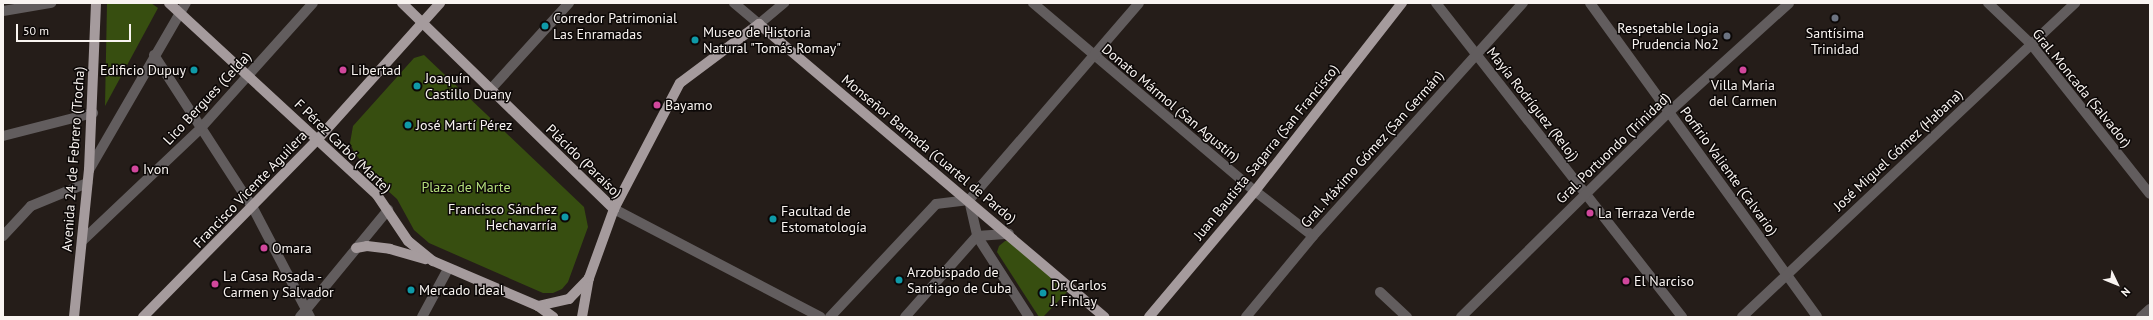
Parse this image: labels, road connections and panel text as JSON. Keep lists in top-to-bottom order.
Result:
{
  "streets": {
    "main road": [
      "F Pérez Carbó (Marte)",
      "Monseñor Barnada (Cuartel de Pardo)",
      "Juan Bautista Sagarra (San Francisco)",
      "Avenida 24 de Febrero (Trocha)",
      "Plácido (Paraíso)",
      "Francisco Vicente Aguilera"
    ],
    "street": [
      "Gral. Moncada (Salvador)",
      "Lico Bergues (Celda)",
      "Donato Mármol (San Agustín)",
      "Mayía Rodríguez (Reloj)",
      "Gral. Portuondo (Trinidad)",
      "Gral. Máximo Gómez (San Germán)",
      "José Miguel Gómez (Habana)",
      "Porfirio Valiente (Calvario)"
    ]
  },
  "crossings": [
    ["Gral. Moncada (Salvador)", "José Miguel Gómez (Habana)"],
    ["Lico Bergues (Celda)", "F Pérez Carbó (Marte)"],
    ["Lico Bergues (Celda)", "Avenida 24 de Febrero (Trocha)"],
    ["Donato Mármol (San Agustín)", "Gral. Máximo Gómez (San Germán)"],
    ["Donato Mármol (San Agustín)", "Juan Bautista Sagarra (San Francisco)"],
    ["Mayía Rodríguez (Reloj)", "Gral. Portuondo (Trinidad)"],
    ["Mayía Rodríguez (Reloj)", "Gral. Máximo Gómez (San Germán)"],
    ["F Pérez Carbó (Marte)", "Francisco Vicente Aguilera"],
    ["Gral. Portuondo (Trinidad)", "Porfirio Valiente (Calvario)"],
    ["José Miguel Gómez (Habana)", "Porfirio Valiente (Calvario)"],
    ["Plácido (Paraíso)", "Francisco Vicente Aguilera"]
  ],
  "parks": ["Plaza de Marte"],
  "places": [
    "Santísima Trinidad",
    "Corredor Patrimonial Las Enramadas",
    "Respetable Logia Prudencia No2",
    "Museo de Historia Natural \"Tomás Romay\"",
    "Edificio Dupuy",
    "Libertad",
    "Villa Maria del Carmen",
    "Joaquín Castillo Duany",
    "Bayamo",
    "José Martí Pérez",
    "Ivon",
    "La Terraza Verde",
    "Francisco Sánchez Hechavarría",
    "Facultad de Estomatología",
    "Omara",
    "Arzobispado de Santiago de Cuba",
    "El Narciso",
    "La Casa Rosada - Carmen y Salvador",
    "Mercado Ideal",
    "Dr. Carlos J. Finlay"
  ],
  "scale_bar": "50 m",
  "north": "bottom right"
}
